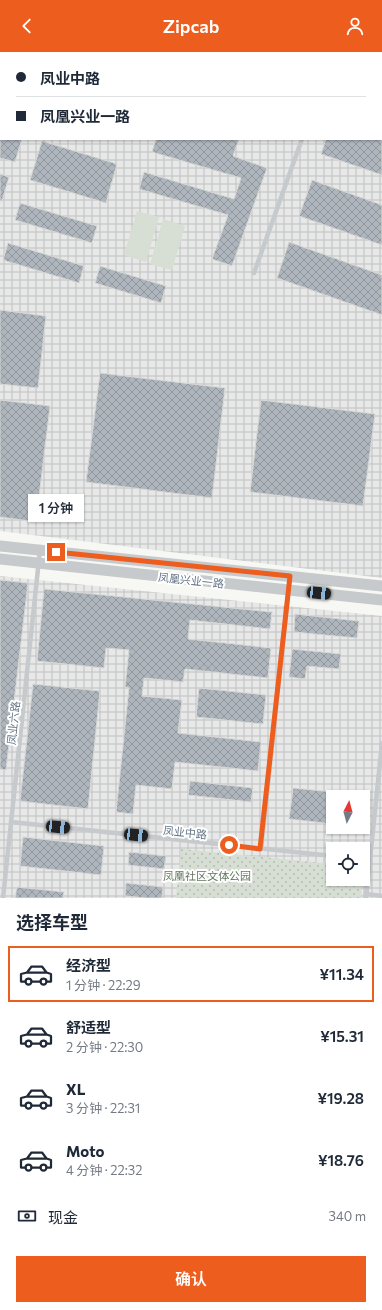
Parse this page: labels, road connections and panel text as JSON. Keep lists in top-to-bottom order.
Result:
{
  "streets": {
    "street": ["凤凰兴业一路"],
    "lane": ["凤业六路", "凤业中路"]
  },
  "crossings": [
    ["凤凰兴业一路", "凤业六路"],
    ["凤业六路", "凤业中路"]
  ],
  "parks": ["凤凰社区文体公园"],
  "north": "top",
  "page": {
    "header": "Zipcab",
    "banner": ["凤业中路", "凤凰兴业一路"],
    "bubble": "1 分钟",
    "heading": "选择车型",
    "list": [
      {
        "name": "经济型",
        "note": "1 分钟 · 22:29",
        "value": "¥11.34"
      },
      {
        "name": "舒适型",
        "note": "2 分钟 · 22:30",
        "value": "¥15.31"
      },
      {
        "name": "XL",
        "note": "3 分钟 · 22:31",
        "value": "¥19.28"
      },
      {
        "name": "Moto",
        "note": "4 分钟 · 22:32",
        "value": "¥18.76"
      }
    ],
    "pay": ["现金", "340 m"],
    "buttons": "确认"
  }
}
